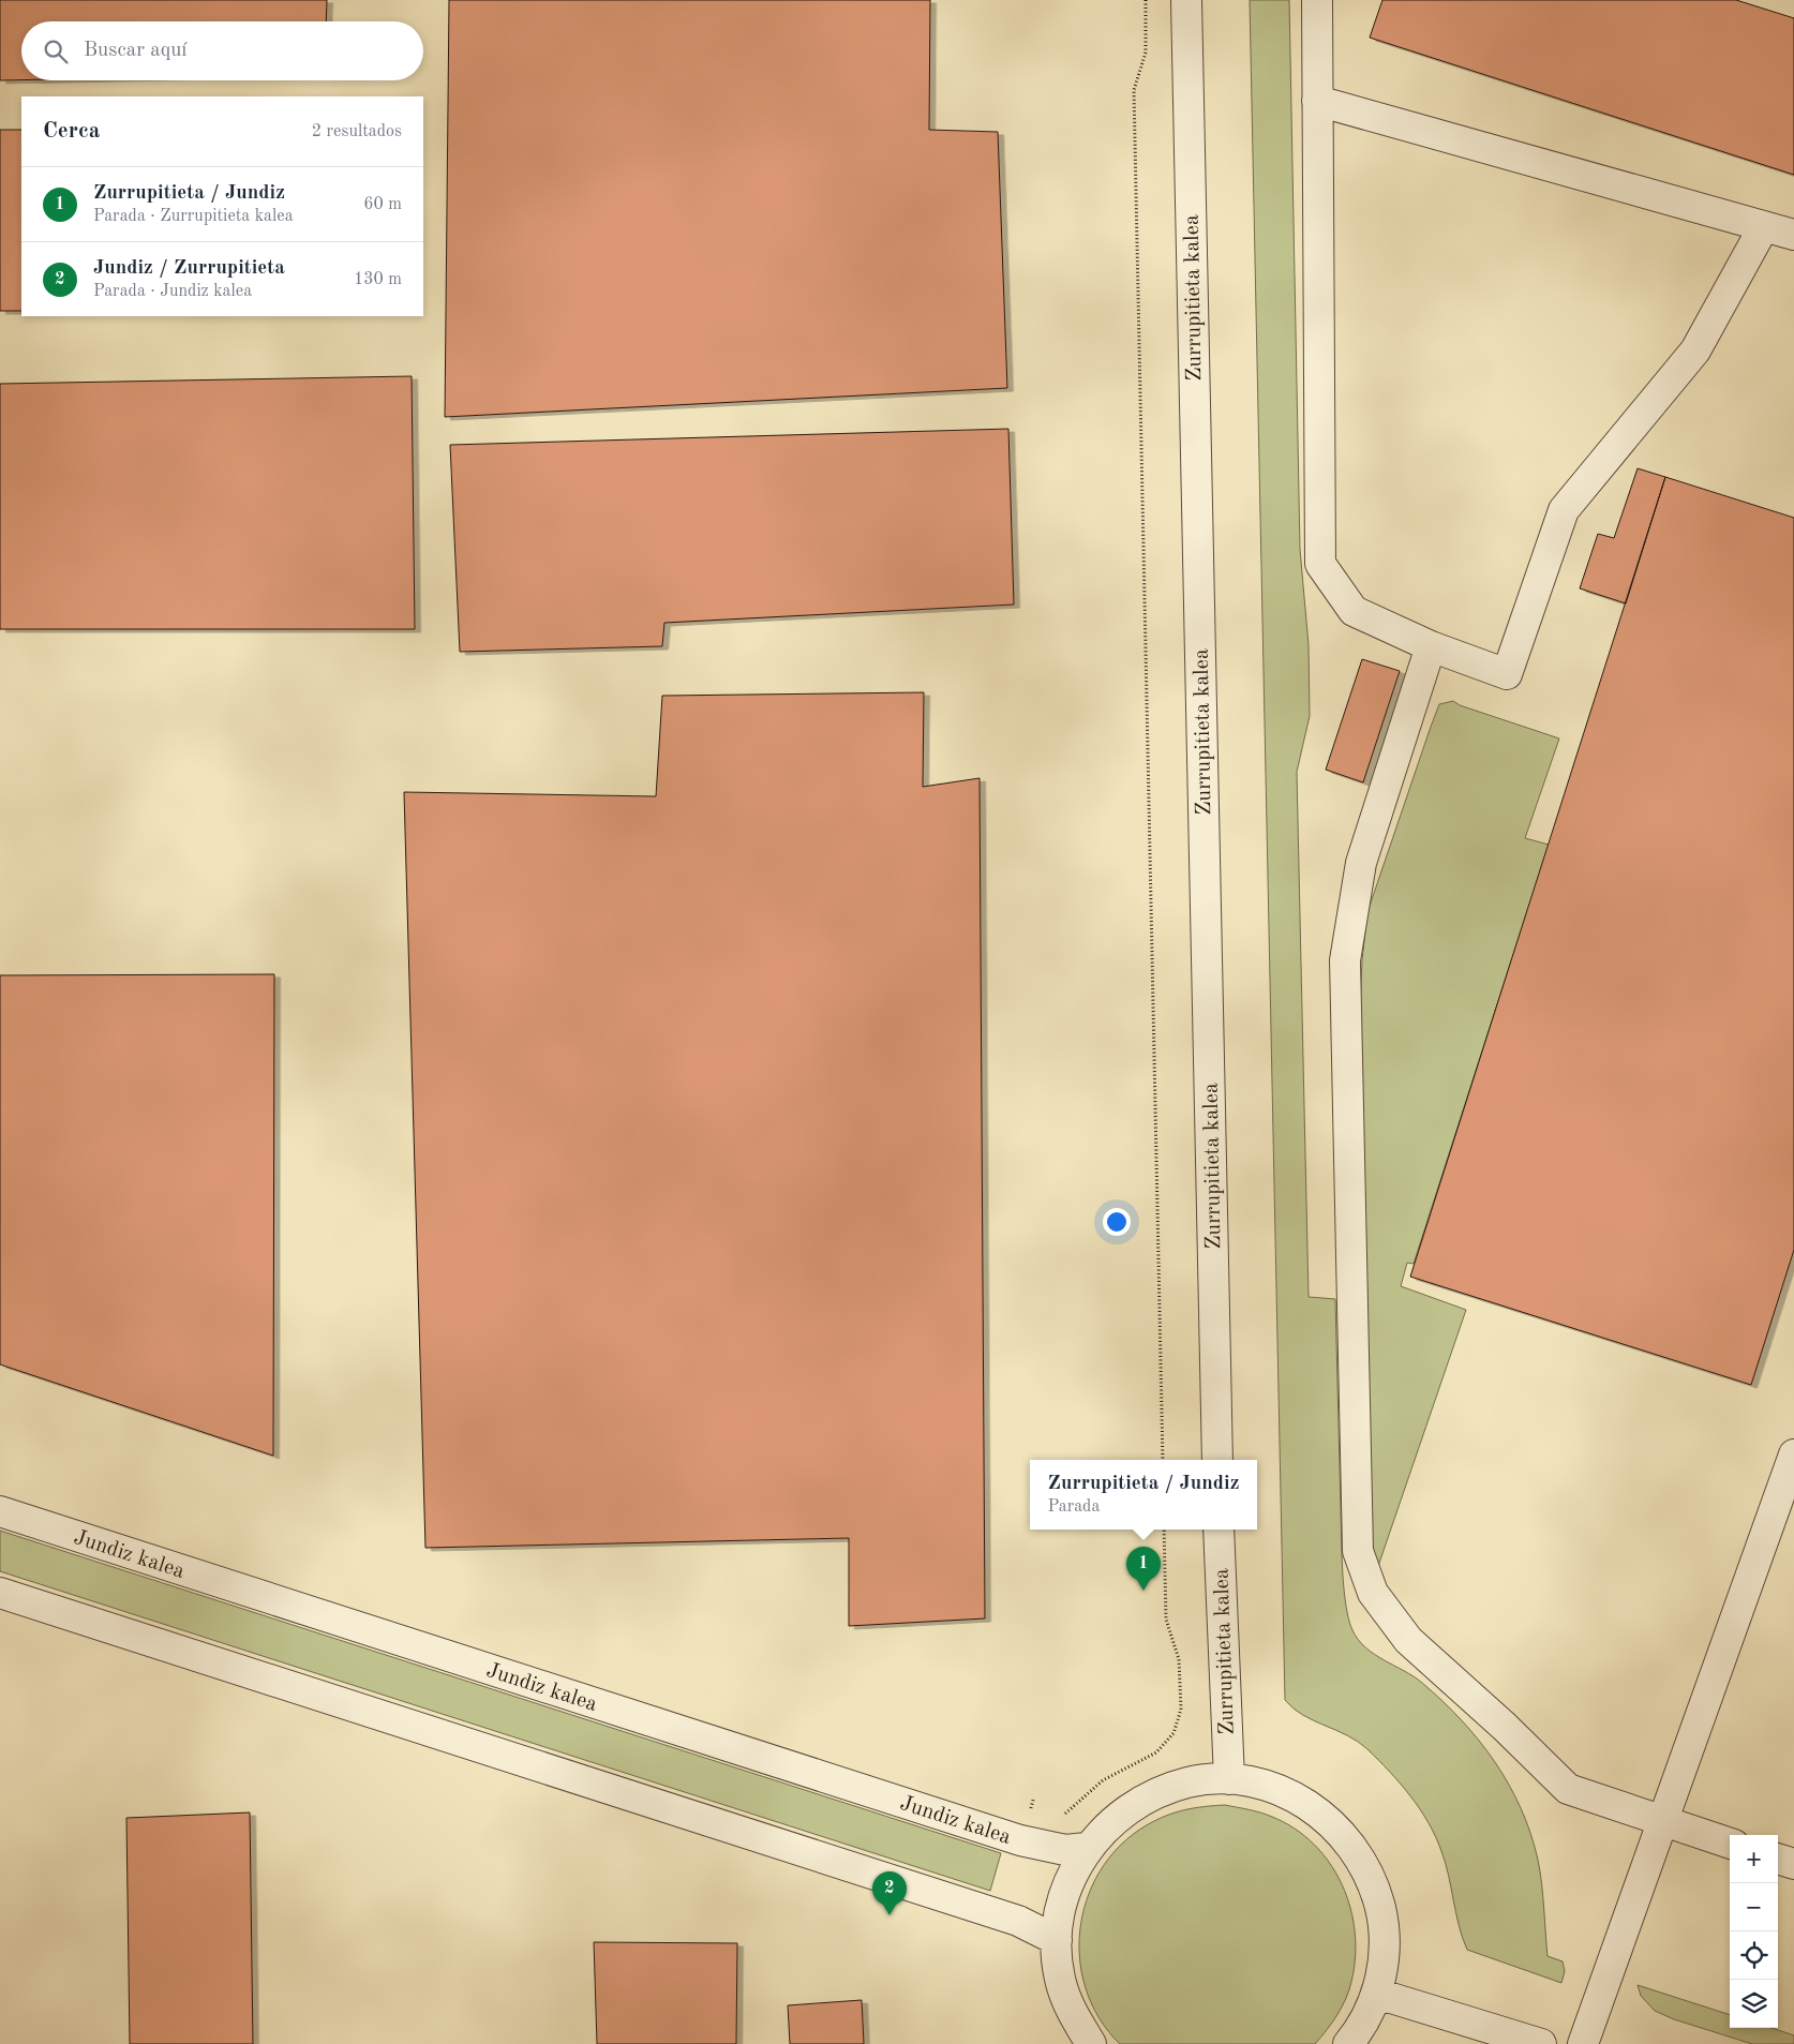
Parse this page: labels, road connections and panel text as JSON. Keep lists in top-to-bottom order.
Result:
{
  "streets": {
    "street": ["Zurrupitieta kalea", "Jundiz kalea"]
  },
  "page": {
    "search": "Buscar aquí",
    "heading": ["Cerca", "2 resultados"],
    "list": [
      {
        "mark": "1",
        "name": "Zurrupitieta / Jundiz",
        "note": "Parada · Zurrupitieta kalea",
        "value": "60 m"
      },
      {
        "mark": "2",
        "name": "Jundiz / Zurrupitieta",
        "note": "Parada · Jundiz kalea",
        "value": "130 m"
      }
    ],
    "popup": ["Zurrupitieta / Jundiz", "Parada"],
    "pins": ["1", "2"],
    "map_buttons": ["+", "−"]
  }
}
